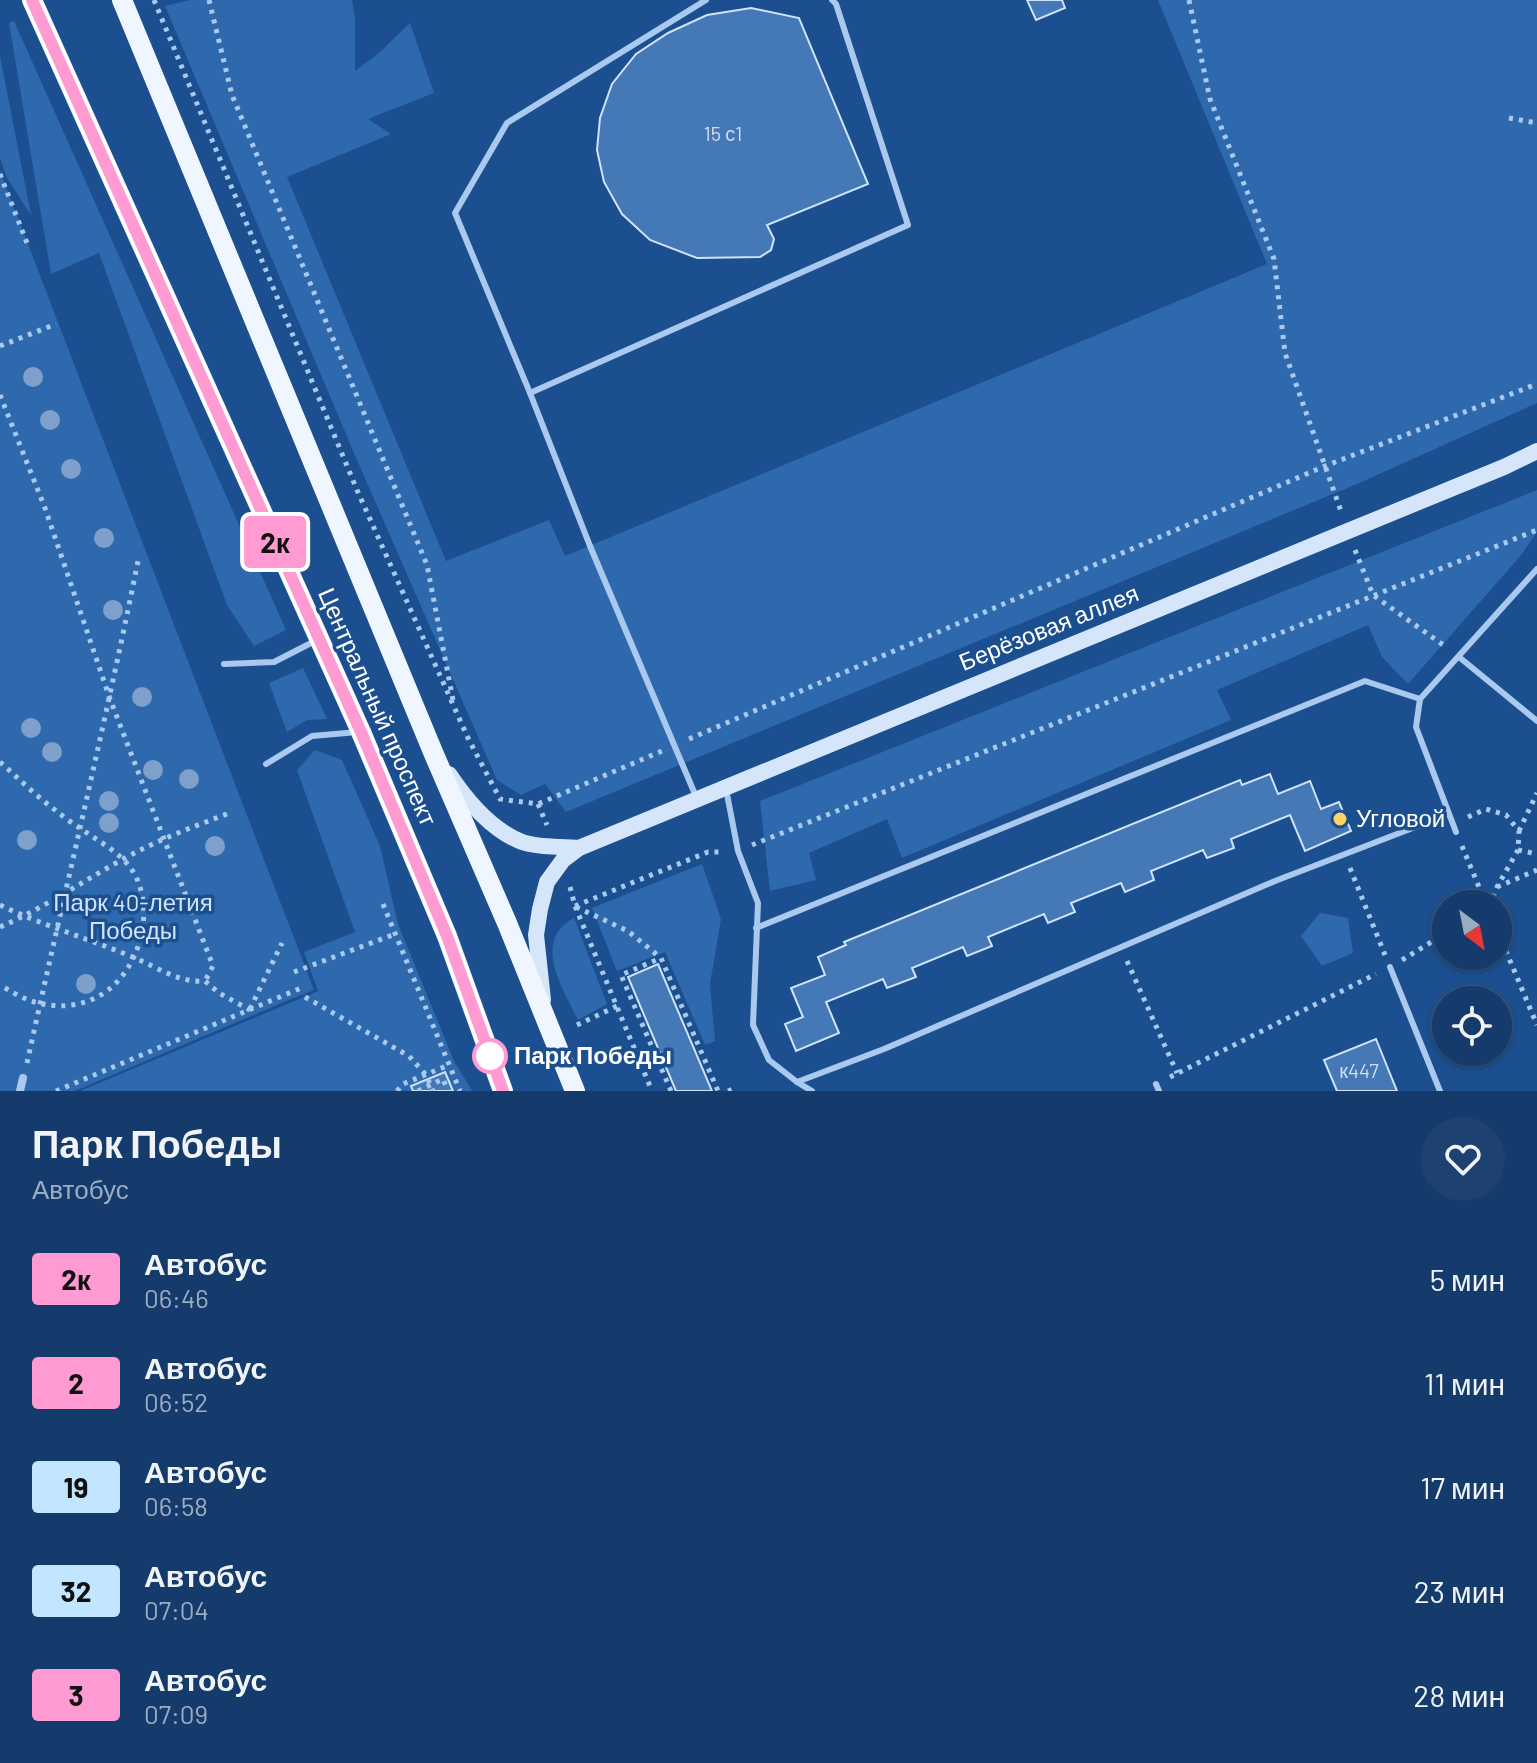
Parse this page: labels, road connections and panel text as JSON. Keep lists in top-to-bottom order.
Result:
{
  "streets": {
    "main road": ["Центральный проспект"],
    "street": ["Берёзовая аллея"]
  },
  "parks": ["Парк 40-летия Победы"],
  "places": ["Угловой", "Парк Победы"],
  "lines": ["bus line 2к"],
  "house_numbers": ["15 с1", "к447"],
  "north": "bottom right",
  "page": {
    "on_map": "2к",
    "heading": ["Парк Победы", "Автобус"],
    "list": [
      {
        "mark": "2к",
        "name": "Автобус",
        "note": "06:46",
        "value": "5 мин"
      },
      {
        "mark": "2",
        "name": "Автобус",
        "note": "06:52",
        "value": "11 мин"
      },
      {
        "mark": "19",
        "name": "Автобус",
        "note": "06:58",
        "value": "17 мин"
      },
      {
        "mark": "32",
        "name": "Автобус",
        "note": "07:04",
        "value": "23 мин"
      },
      {
        "mark": "3",
        "name": "Автобус",
        "note": "07:09",
        "value": "28 мин"
      }
    ]
  }
}
